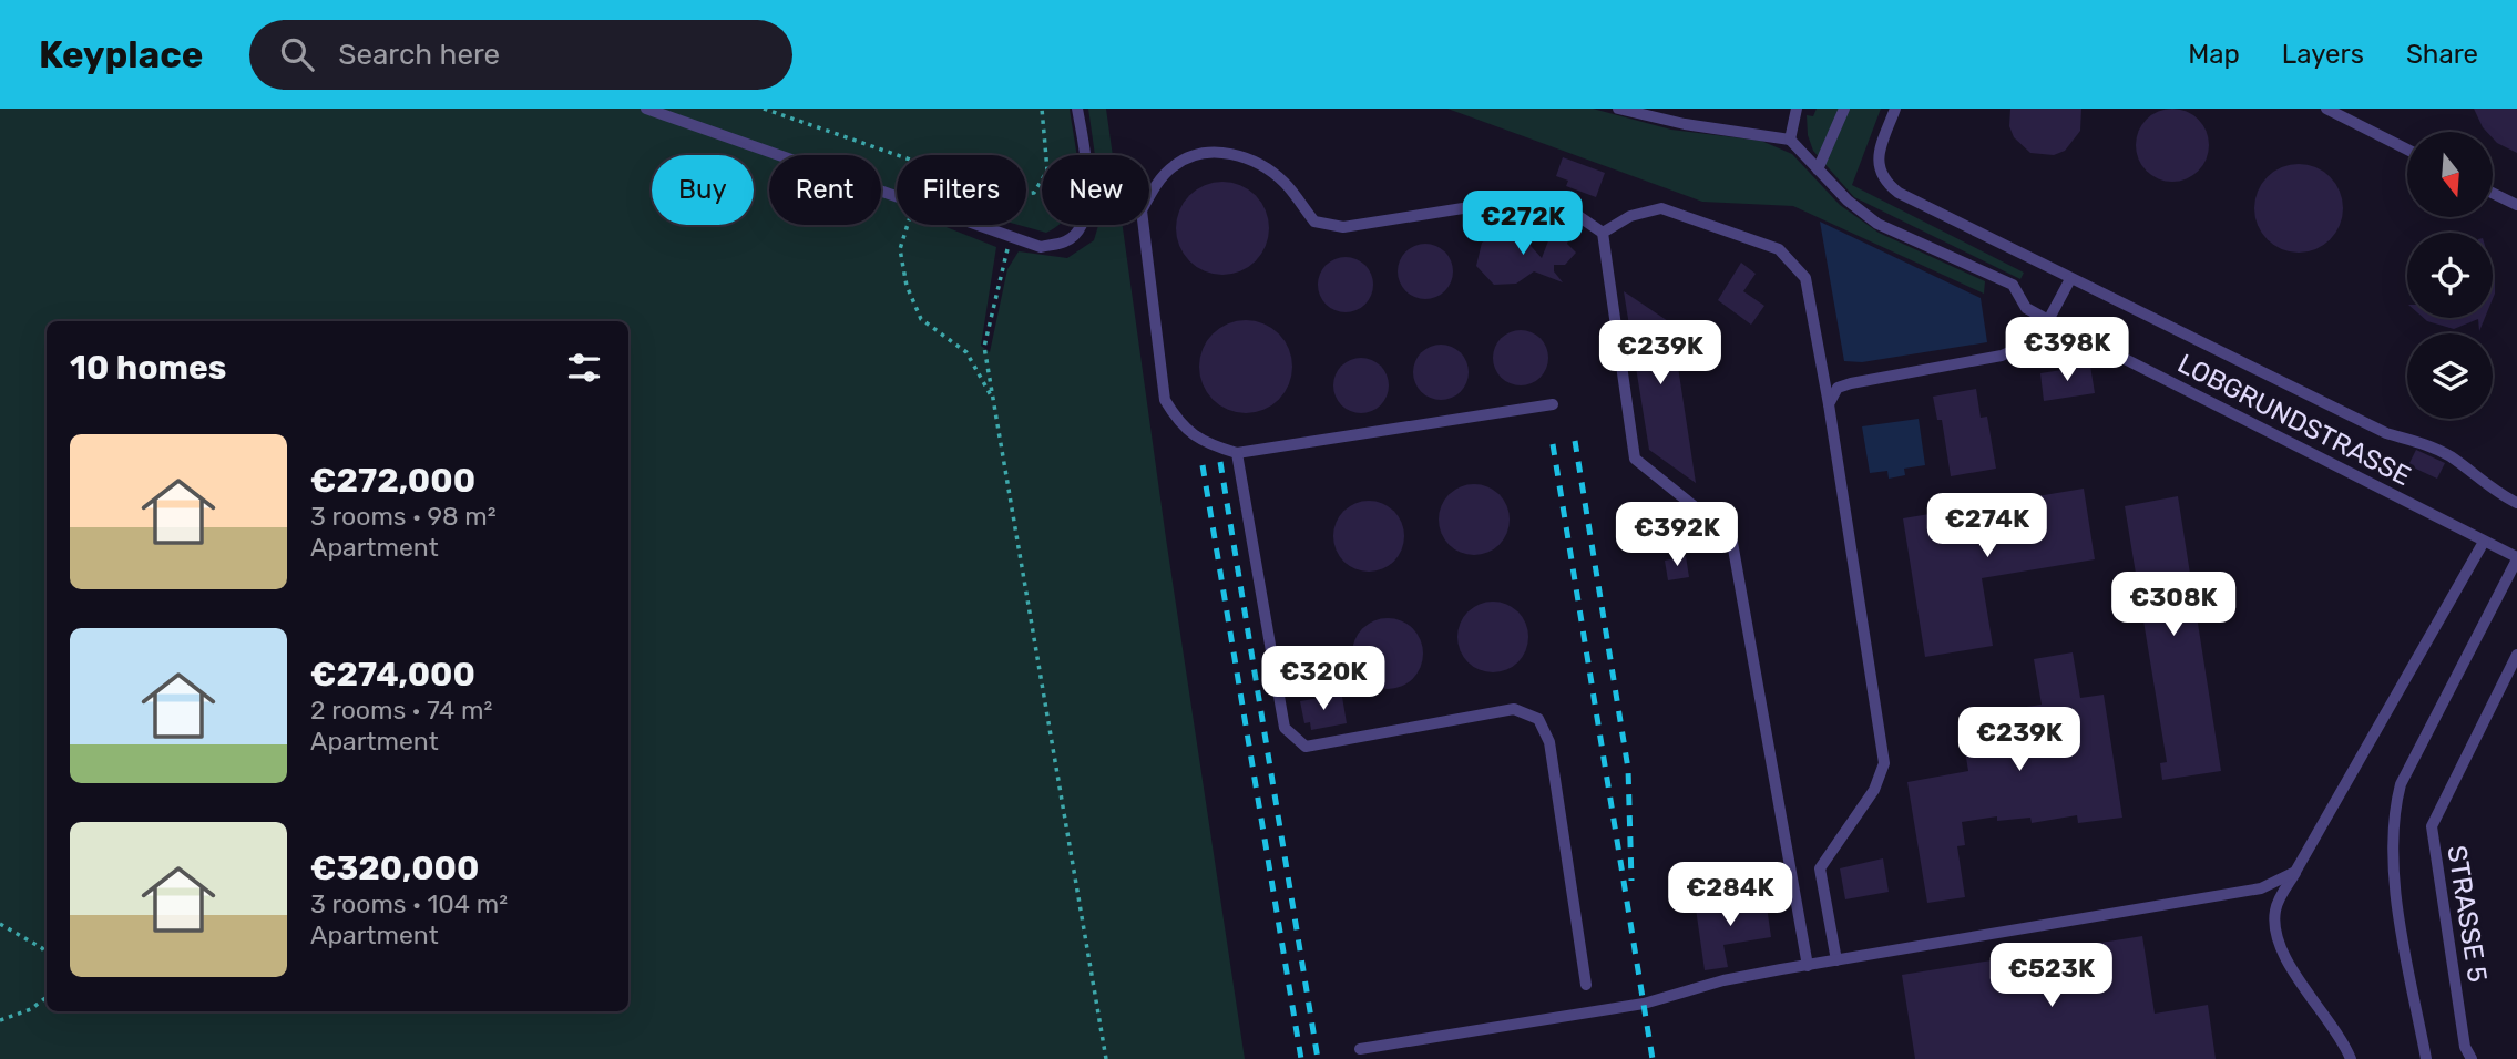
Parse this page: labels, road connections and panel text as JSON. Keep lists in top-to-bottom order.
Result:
{
  "streets": {
    "lane": ["LOBGRUNDSTRASSE", "STRASSE 5"]
  },
  "north": "bottom",
  "page": {
    "header": "Keyplace",
    "search": "Search here",
    "nav": ["Map", "Layers", "Share"],
    "chip": [
      "Buy",
      "Rent",
      "Filters",
      "New"
    ],
    "price": [
      "€272K",
      "€398K",
      "€239K",
      "€274K",
      "€392K",
      "€308K",
      "€320K",
      "€239K",
      "€284K",
      "€523K"
    ],
    "heading": "10 homes",
    "list": [
      {
        "name": "€272,000",
        "note": "3 rooms · 98 m² · Apartment"
      },
      {
        "name": "€274,000",
        "note": "2 rooms · 74 m² · Apartment"
      },
      {
        "name": "€320,000",
        "note": "3 rooms · 104 m² · Apartment"
      }
    ]
  }
}
